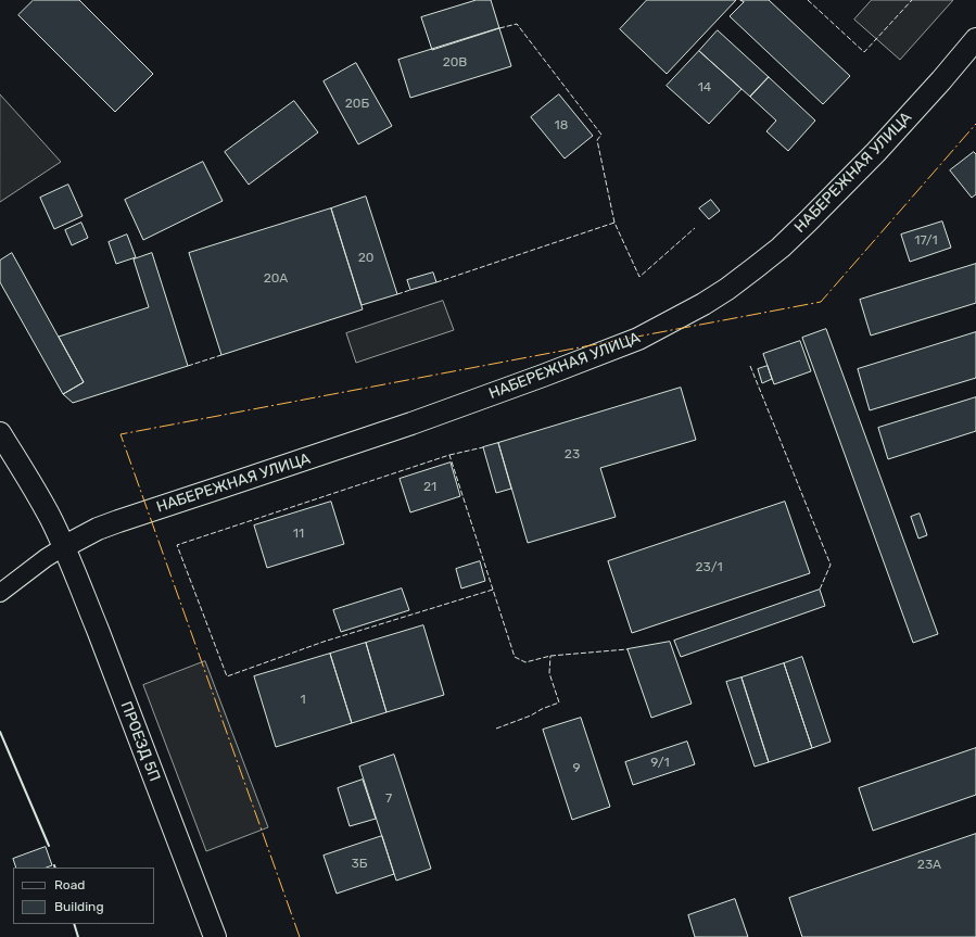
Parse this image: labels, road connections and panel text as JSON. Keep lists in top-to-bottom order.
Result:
{
  "streets": {
    "street": ["НАБЕРЕЖНАЯ УЛИЦА", "ПРОЕЗД 5П"]
  },
  "crossings": [
    ["НАБЕРЕЖНАЯ УЛИЦА", "ПРОЕЗД 5П"]
  ],
  "house_numbers": [
    "20В",
    "14",
    "20Б",
    "18",
    "17/1",
    "20",
    "20А",
    "23",
    "21",
    "11",
    "23/1",
    "1",
    "9/1",
    "9",
    "7",
    "3Б",
    "23А"
  ],
  "legend": ["Road", "Building"]
}
